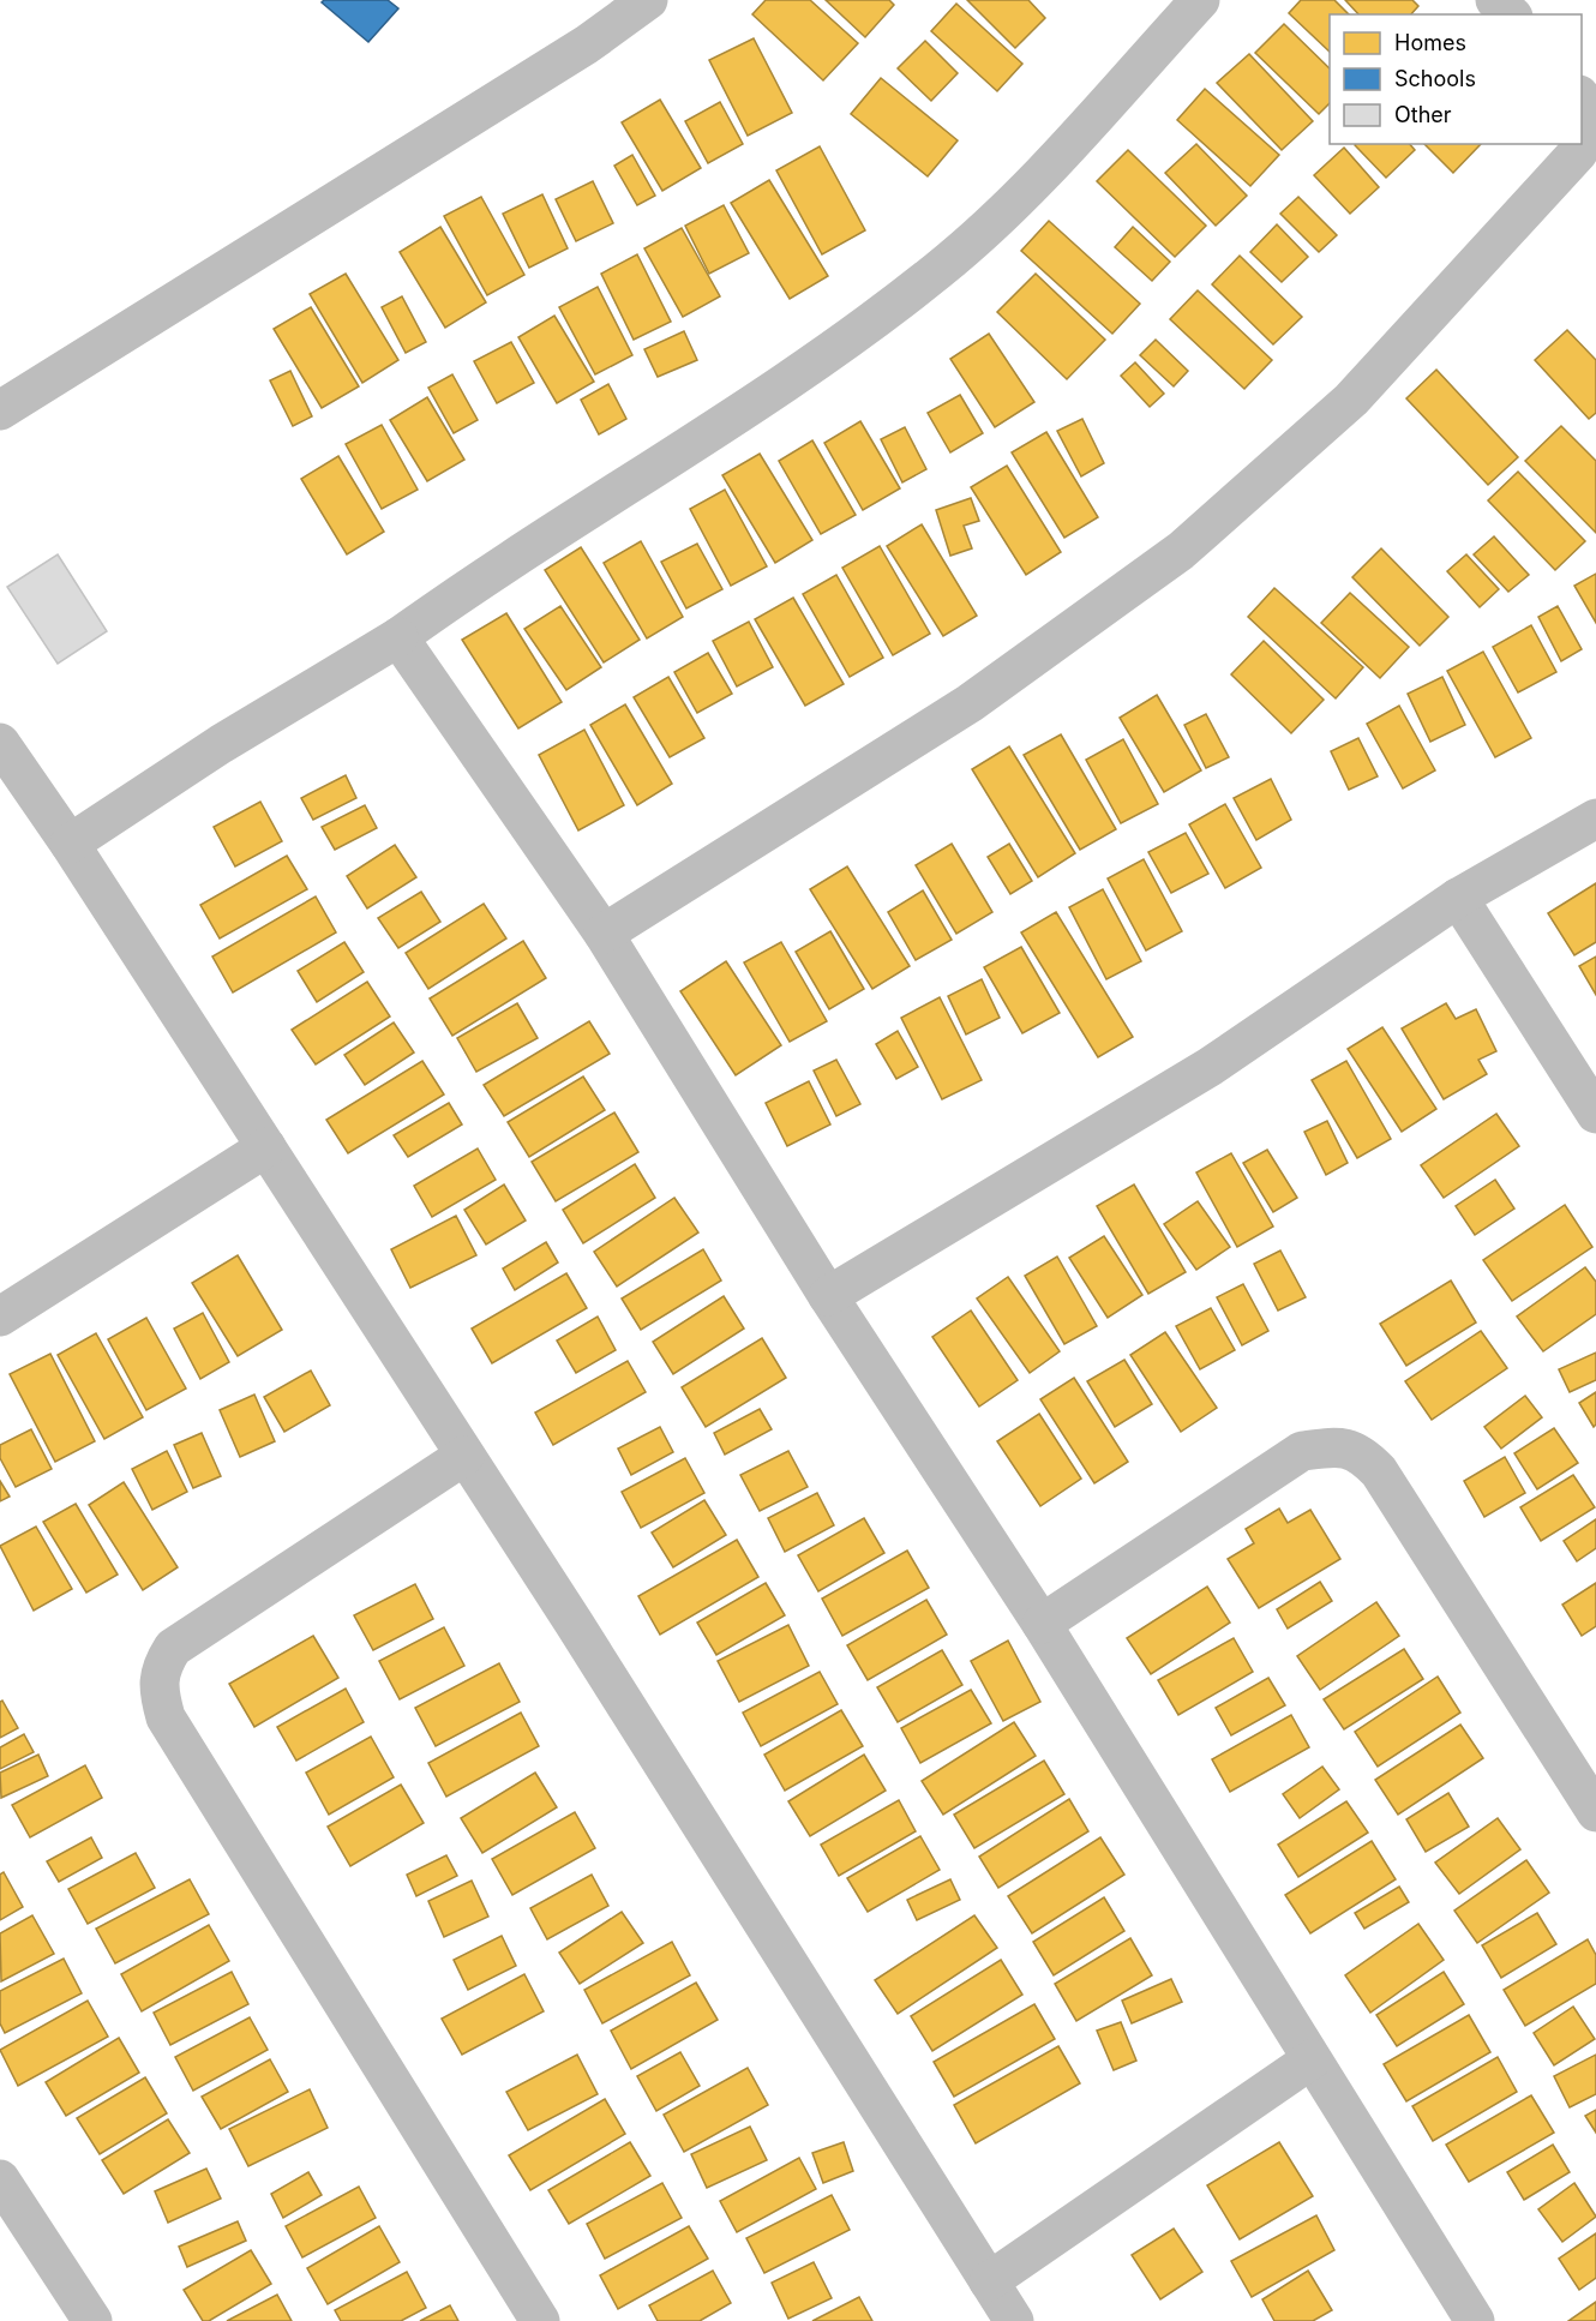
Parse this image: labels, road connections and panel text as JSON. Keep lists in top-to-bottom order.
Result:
{
  "legend": ["Homes", "Schools", "Other"]
}
